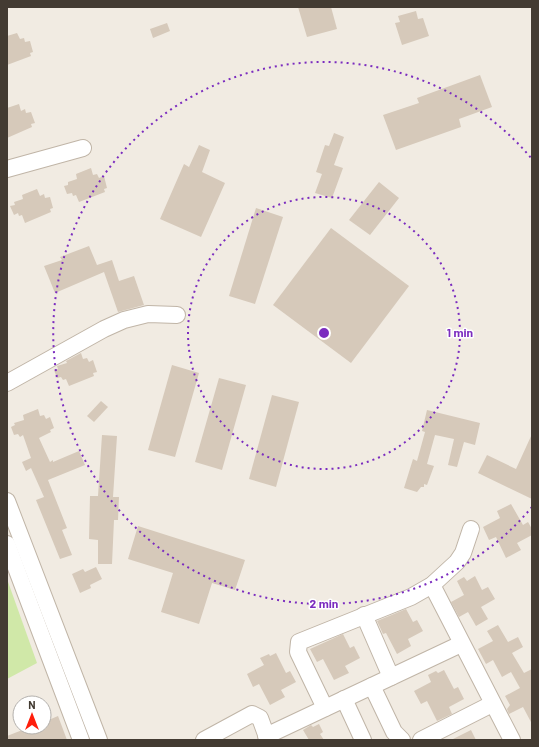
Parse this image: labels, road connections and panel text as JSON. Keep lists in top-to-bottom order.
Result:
{
  "north": "top",
  "rings": ["1 min", "2 min"]
}
